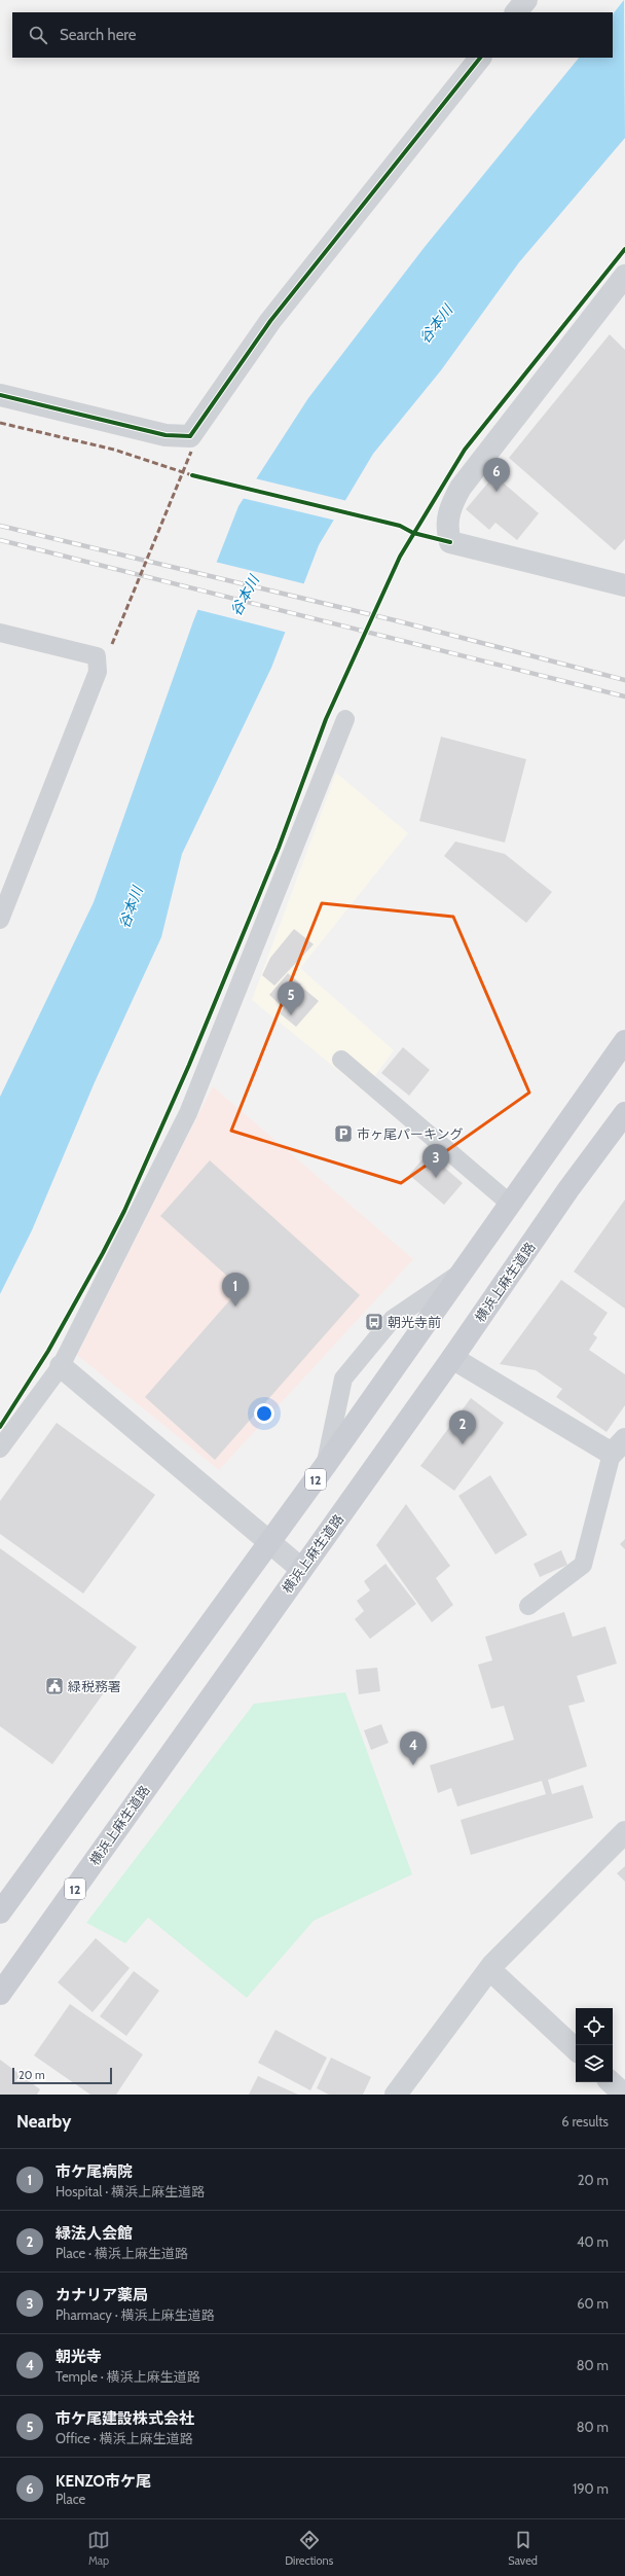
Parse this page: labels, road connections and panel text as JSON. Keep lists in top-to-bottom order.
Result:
{
  "streets": {
    "main road": ["横浜上麻生道路", "12"]
  },
  "water": ["谷本川"],
  "places": {
    "parking": ["市ヶ尾パーキング"],
    "bus stop": ["朝光寺前"],
    "public building": ["緑税務署"]
  },
  "scale_bar": "20 m",
  "page": {
    "search": "Search here",
    "pins": [
      "6",
      "5",
      "3",
      "1",
      "2",
      "4"
    ],
    "scale": "20 m",
    "heading": ["Nearby", "6 results"],
    "list": [
      {
        "mark": "1",
        "name": "市ケ尾病院",
        "note": "Hospital · 横浜上麻生道路",
        "value": "20 m"
      },
      {
        "mark": "2",
        "name": "緑法人会館",
        "note": "Place · 横浜上麻生道路",
        "value": "40 m"
      },
      {
        "mark": "3",
        "name": "カナリア薬局",
        "note": "Pharmacy · 横浜上麻生道路",
        "value": "60 m"
      },
      {
        "mark": "4",
        "name": "朝光寺",
        "note": "Temple · 横浜上麻生道路",
        "value": "80 m"
      },
      {
        "mark": "5",
        "name": "市ケ尾建設株式会社",
        "note": "Office · 横浜上麻生道路",
        "value": "80 m"
      },
      {
        "mark": "6",
        "name": "KENZO市ケ尾",
        "note": "Place",
        "value": "190 m"
      }
    ],
    "nav": ["Map", "Directions", "Saved"]
  }
}
